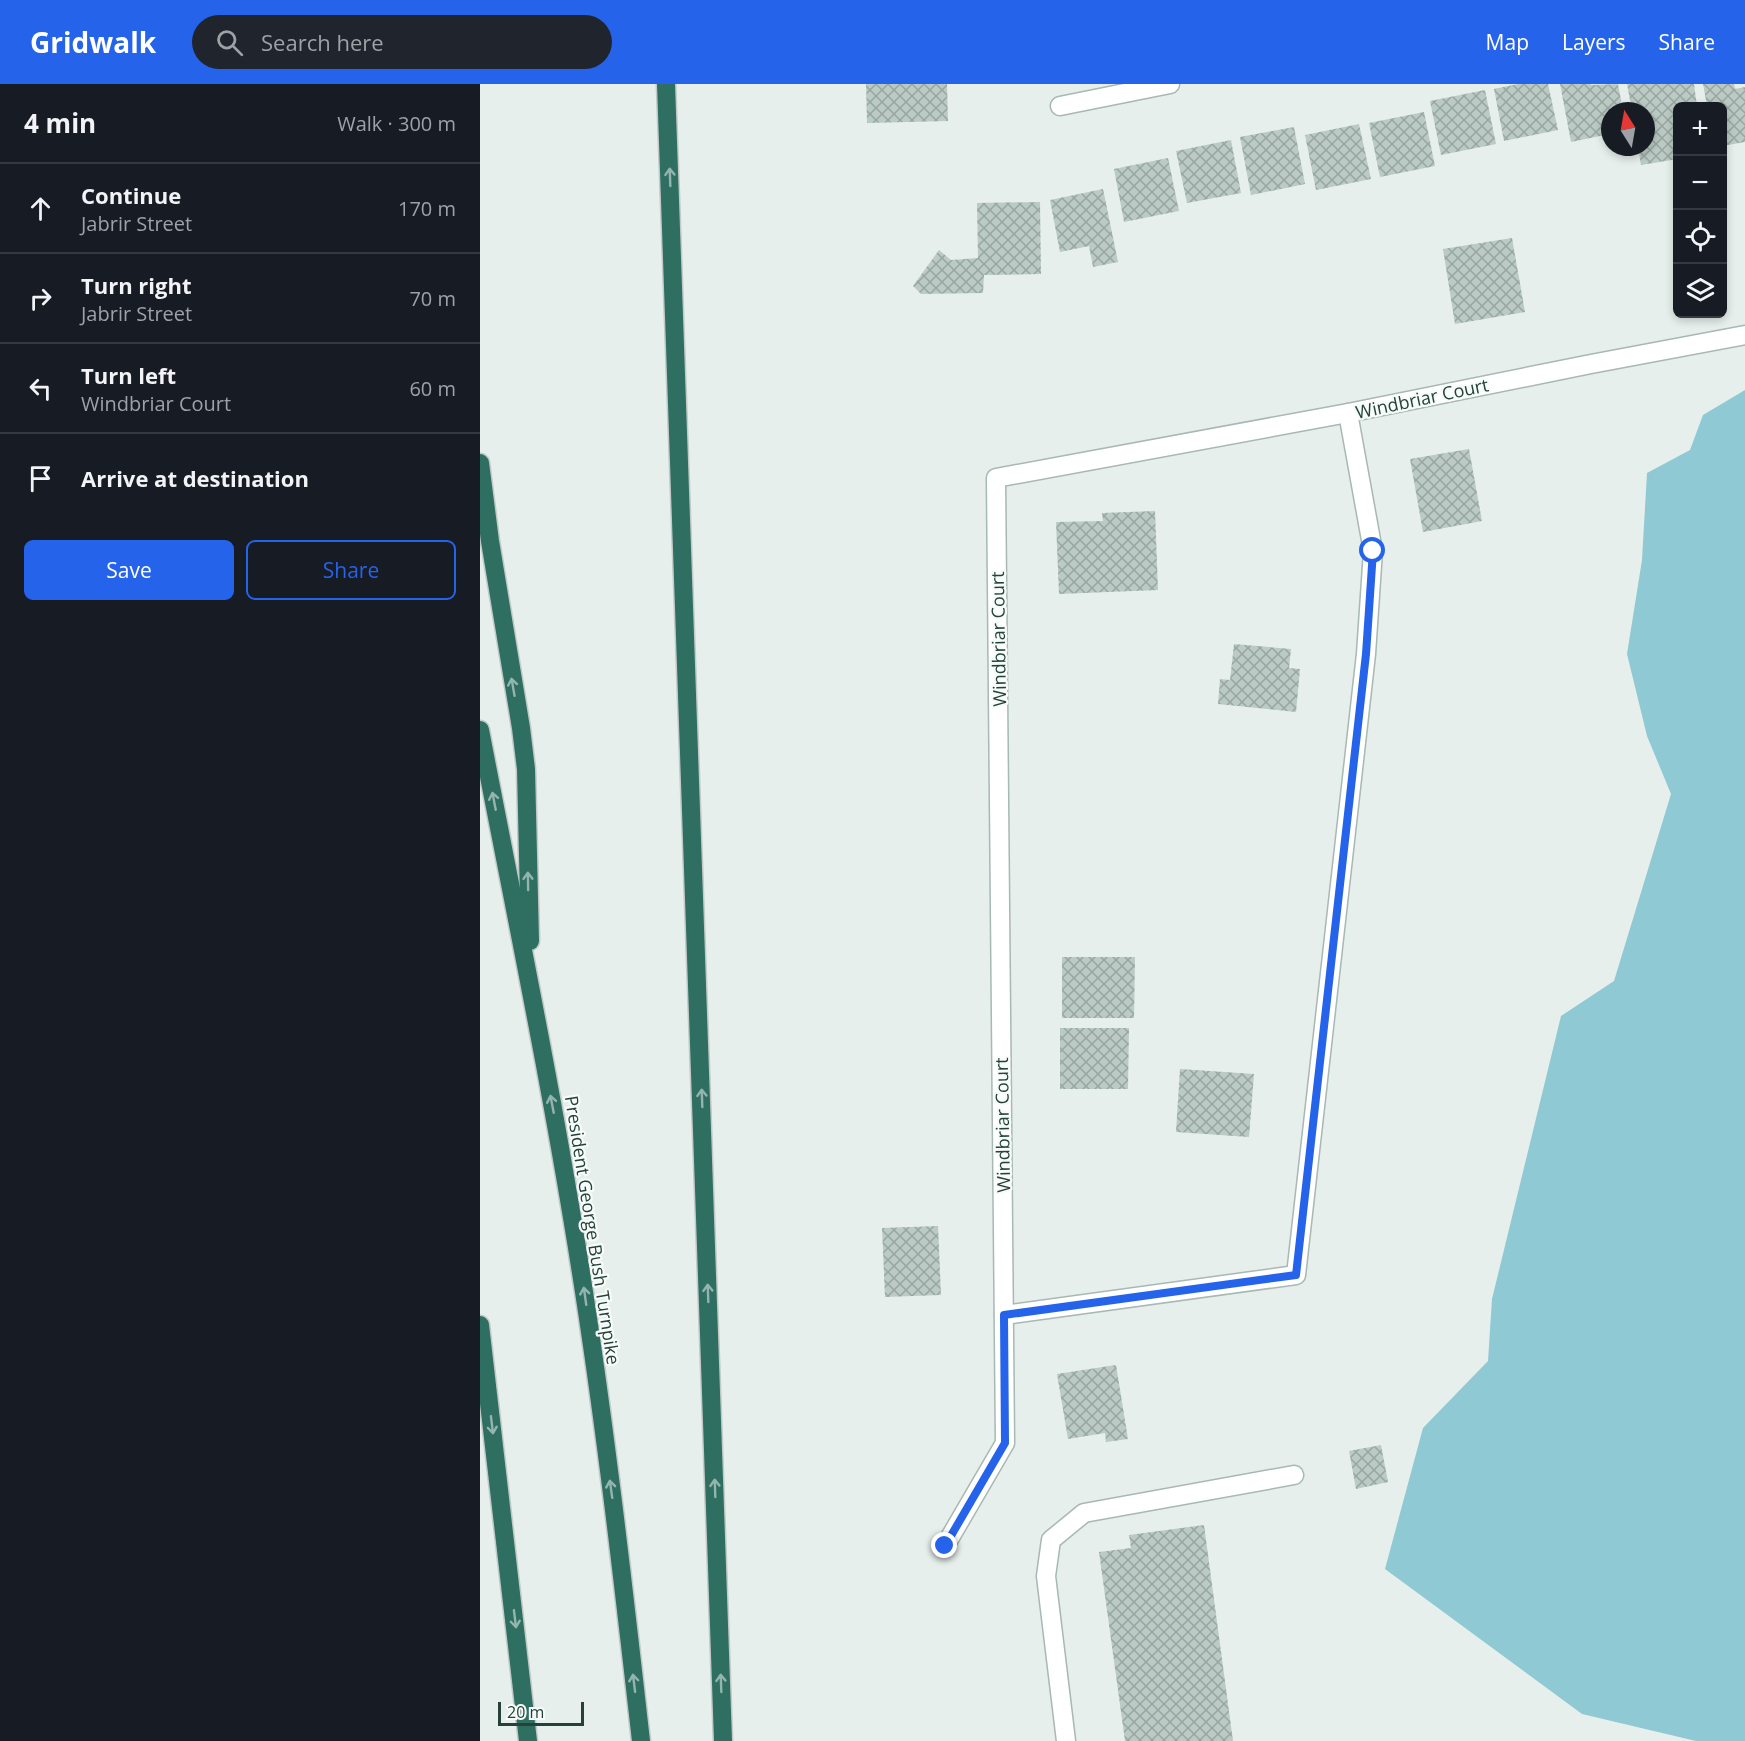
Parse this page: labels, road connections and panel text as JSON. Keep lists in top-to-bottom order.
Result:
{
  "streets": {
    "highway": ["President George Bush Turnpike"],
    "street": ["Windbriar Court"]
  },
  "scale_bar": "20 m",
  "north": "top",
  "page": {
    "header": "Gridwalk",
    "search": "Search here",
    "nav": ["Map", "Layers", "Share"],
    "heading": ["4 min", "Walk · 300 m"],
    "map_buttons": ["+", "−"],
    "list": [
      ["Continue", "Jabrir Street", "170 m"],
      ["Turn right", "Jabrir Street", "70 m"],
      ["Turn left", "Windbriar Court", "60 m"],
      "Arrive at destination"
    ],
    "buttons": ["Save", "Share"],
    "scale": "20 m"
  }
}
